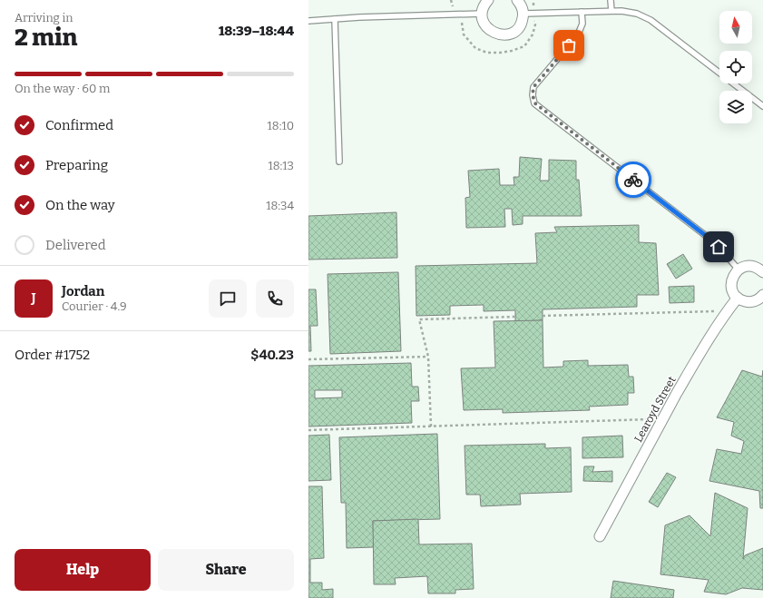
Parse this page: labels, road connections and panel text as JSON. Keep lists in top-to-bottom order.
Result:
{
  "streets": {
    "street": ["Learoyd Street"]
  },
  "north": "top",
  "page": {
    "heading": ["2 min", "Arriving in", "18:39–18:44"],
    "panel": [
      "Jordan",
      "Courier · 4.9",
      "Order #1752",
      "$40.23"
    ],
    "bar": "On the way · 60 m",
    "list": [
      ["Confirmed", "18:10"],
      ["Preparing", "18:13"],
      ["On the way", "18:34"],
      "Delivered"
    ],
    "round": "J",
    "buttons": ["Help", "Share"]
  }
}
